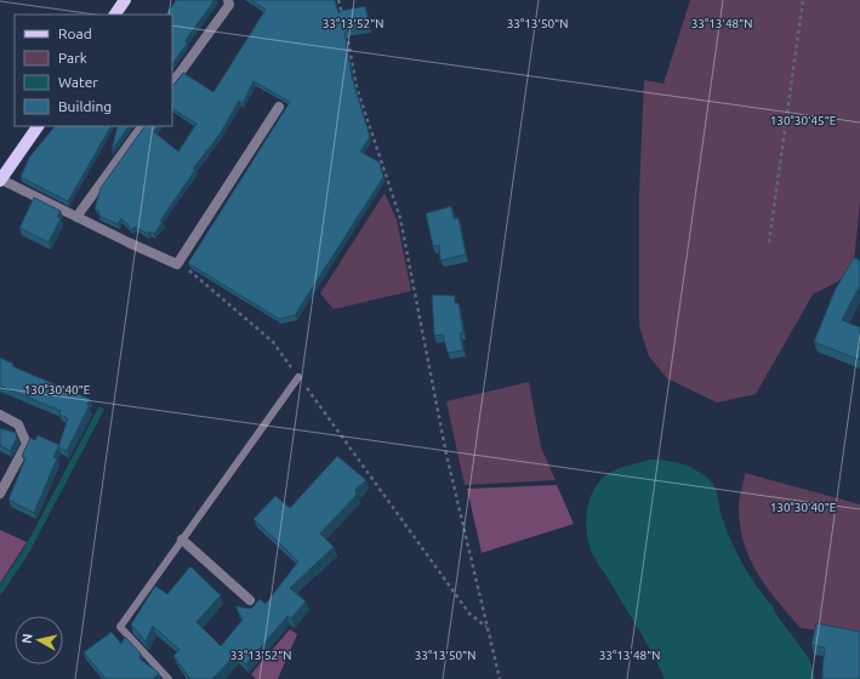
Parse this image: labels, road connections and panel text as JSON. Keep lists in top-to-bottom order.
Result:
{
  "legend": [
    "Road",
    "Park",
    "Water",
    "Building"
  ],
  "north": "left",
  "coordinates": [
    "33°13'52\"N",
    "33°13'50\"N",
    "33°13'48\"N",
    "130°30'45\"E",
    "130°30'40\"E"
  ]
}
